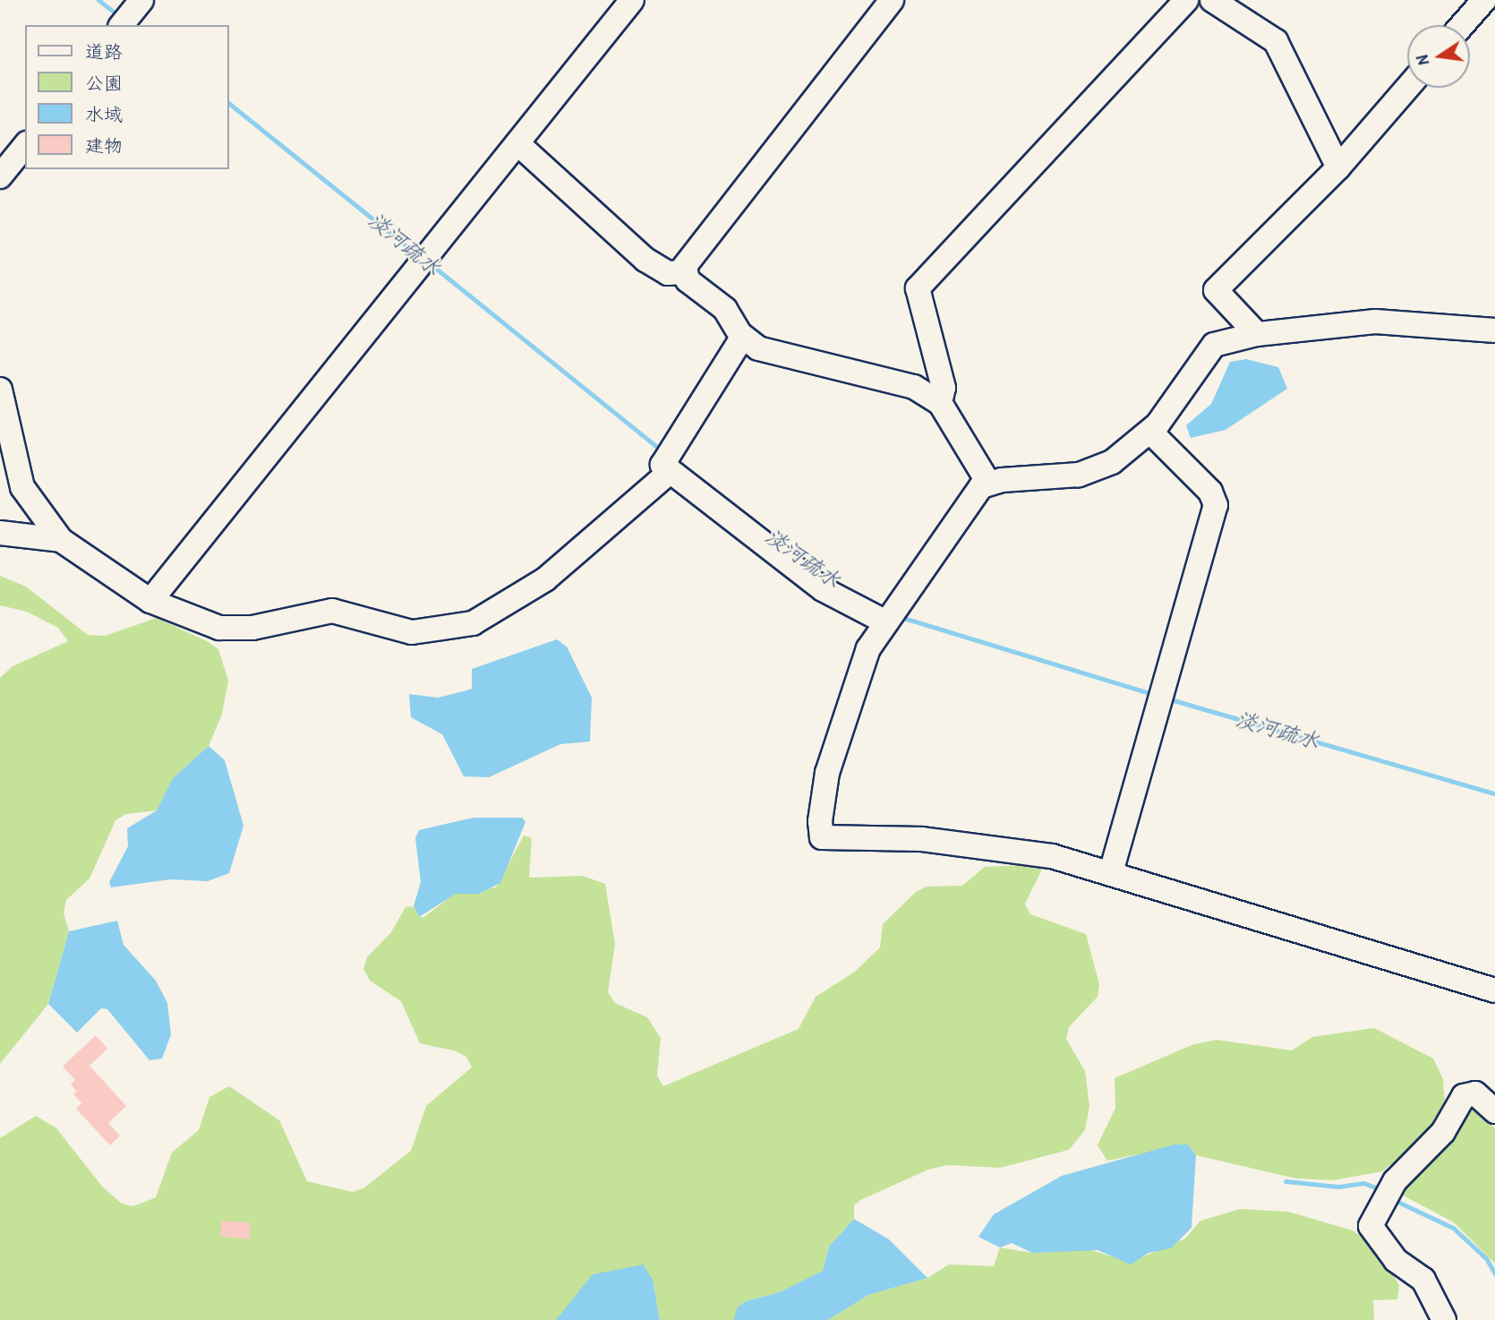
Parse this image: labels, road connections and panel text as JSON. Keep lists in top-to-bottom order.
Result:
{
  "water": ["淡河疏水"],
  "legend": [
    "道路",
    "公園",
    "水域",
    "建物"
  ],
  "north": "left"
}
